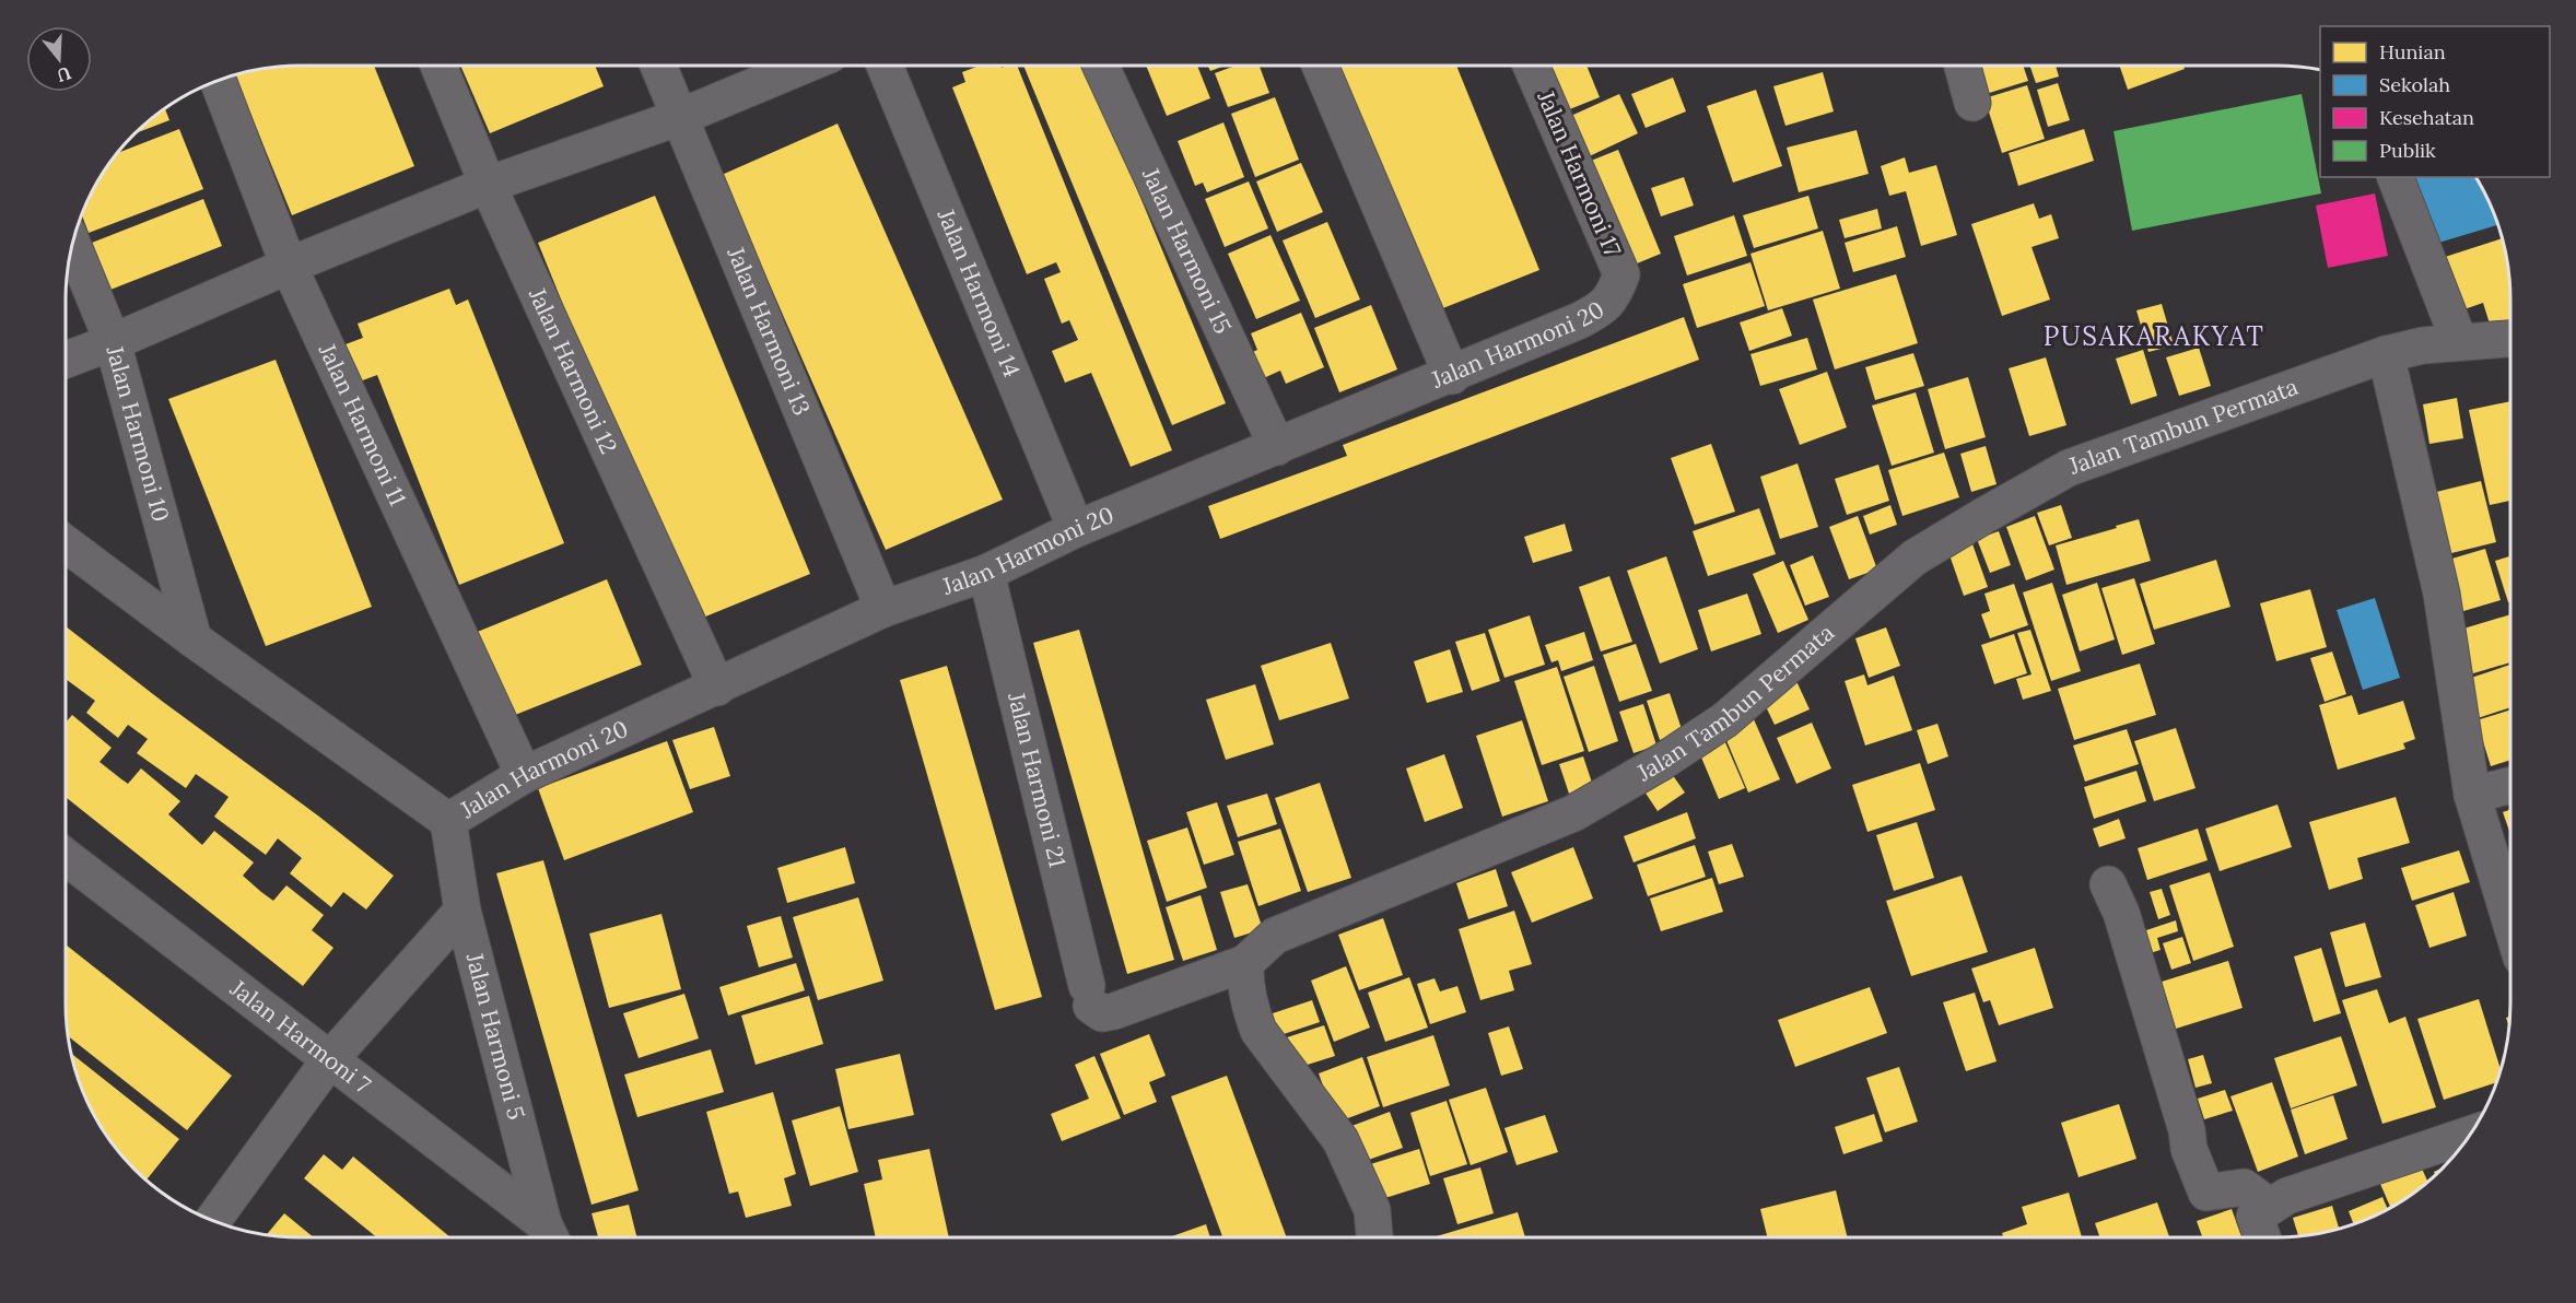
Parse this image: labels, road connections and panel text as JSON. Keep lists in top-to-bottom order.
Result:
{
  "streets": {
    "street": [
      "Jalan Harmoni 17",
      "Jalan Harmoni 15",
      "Jalan Harmoni 14",
      "Jalan Harmoni 13",
      "Jalan Harmoni 20",
      "Jalan Harmoni 12",
      "Jalan Harmoni 11",
      "Jalan Tambun Permata",
      "Jalan Harmoni 10",
      "Jalan Harmoni 21",
      "Jalan Harmoni 5",
      "Jalan Harmoni 7"
    ]
  },
  "crossings": [
    ["Jalan Harmoni 17", "Jalan Harmoni 20"],
    ["Jalan Harmoni 15", "Jalan Harmoni 20"],
    ["Jalan Harmoni 14", "Jalan Harmoni 20"],
    ["Jalan Harmoni 13", "Jalan Harmoni 20"],
    ["Jalan Harmoni 20", "Jalan Harmoni 12"],
    ["Jalan Harmoni 20", "Jalan Harmoni 11"],
    ["Jalan Harmoni 20", "Jalan Harmoni 21"],
    ["Jalan Harmoni 20", "Jalan Harmoni 5"],
    ["Jalan Tambun Permata", "Jalan Harmoni 21"],
    ["Jalan Harmoni 5", "Jalan Harmoni 7"]
  ],
  "districts": ["PUSAKARAKYAT"],
  "legend": [
    "Hunian",
    "Sekolah",
    "Kesehatan",
    "Publik"
  ],
  "north": "bottom"
}
